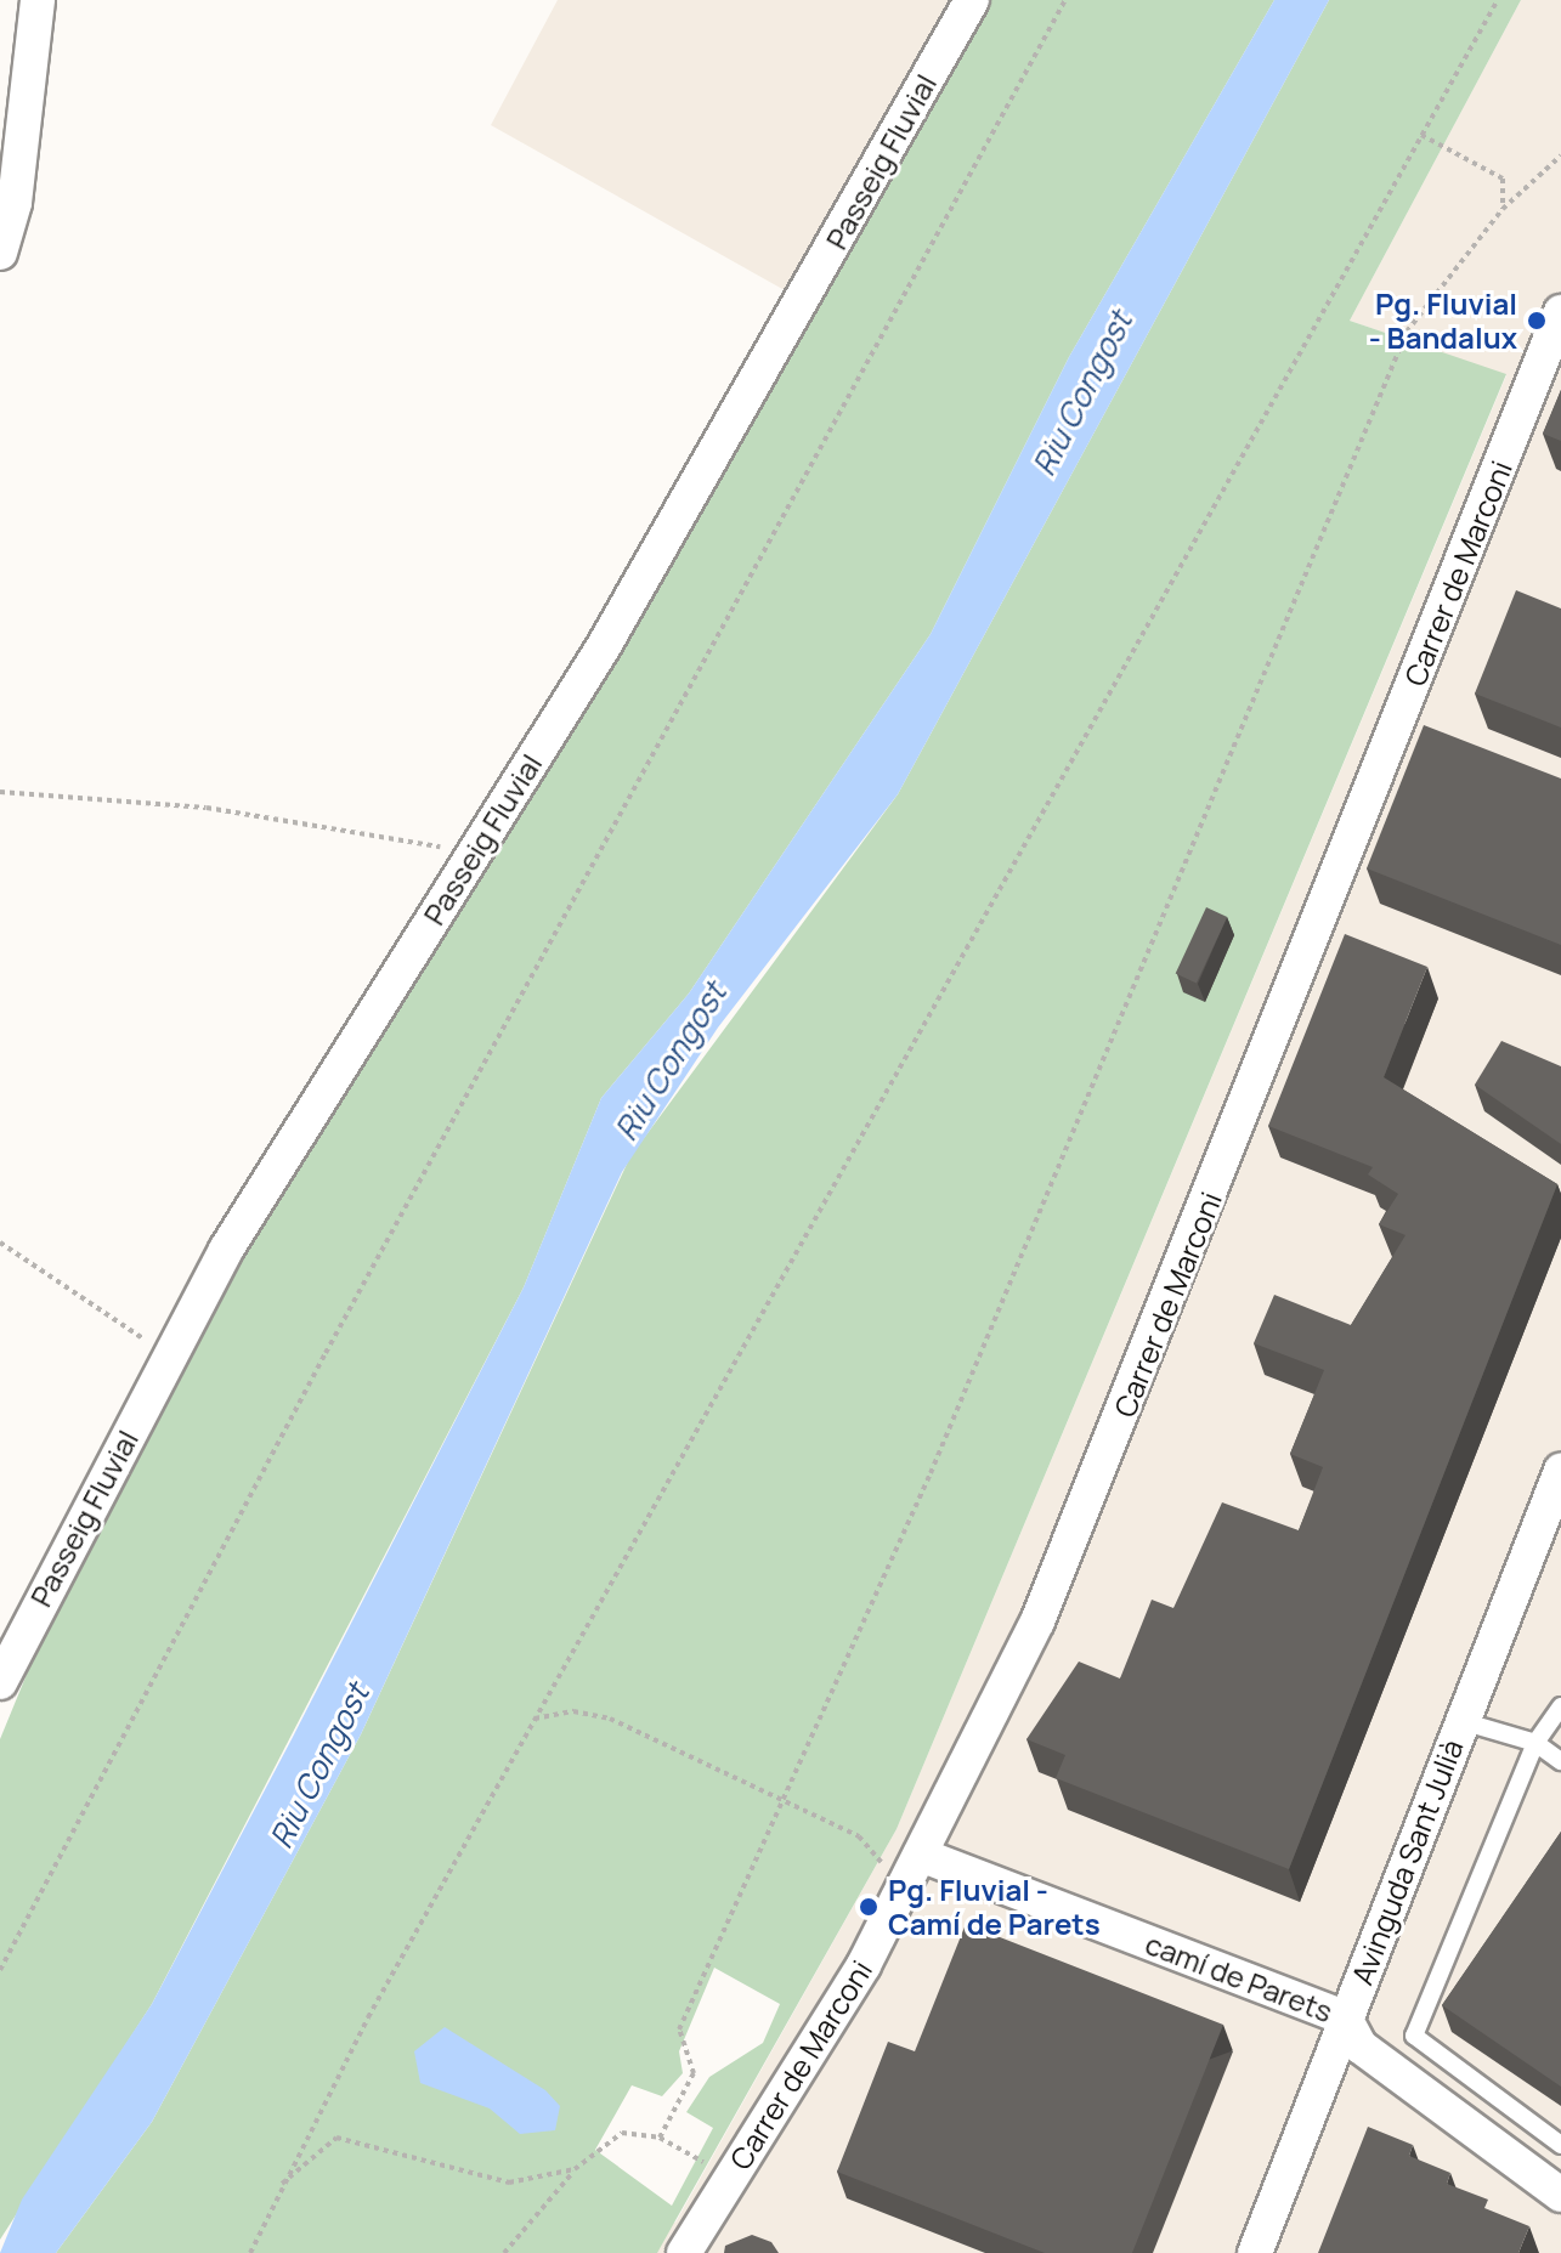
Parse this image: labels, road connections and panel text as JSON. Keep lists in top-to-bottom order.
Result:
{
  "streets": {
    "street": [
      "Passeig Fluvial",
      "Carrer de Marconi",
      "Avinguda Sant Julià",
      "camí de Parets"
    ]
  },
  "crossings": [
    ["Carrer de Marconi", "camí de Parets"],
    ["Avinguda Sant Julià", "camí de Parets"]
  ],
  "water": ["Riu Congost"],
  "places": ["Pg. Fluvial - Bandalux", "Pg. Fluvial - Camí de Parets"]
}
